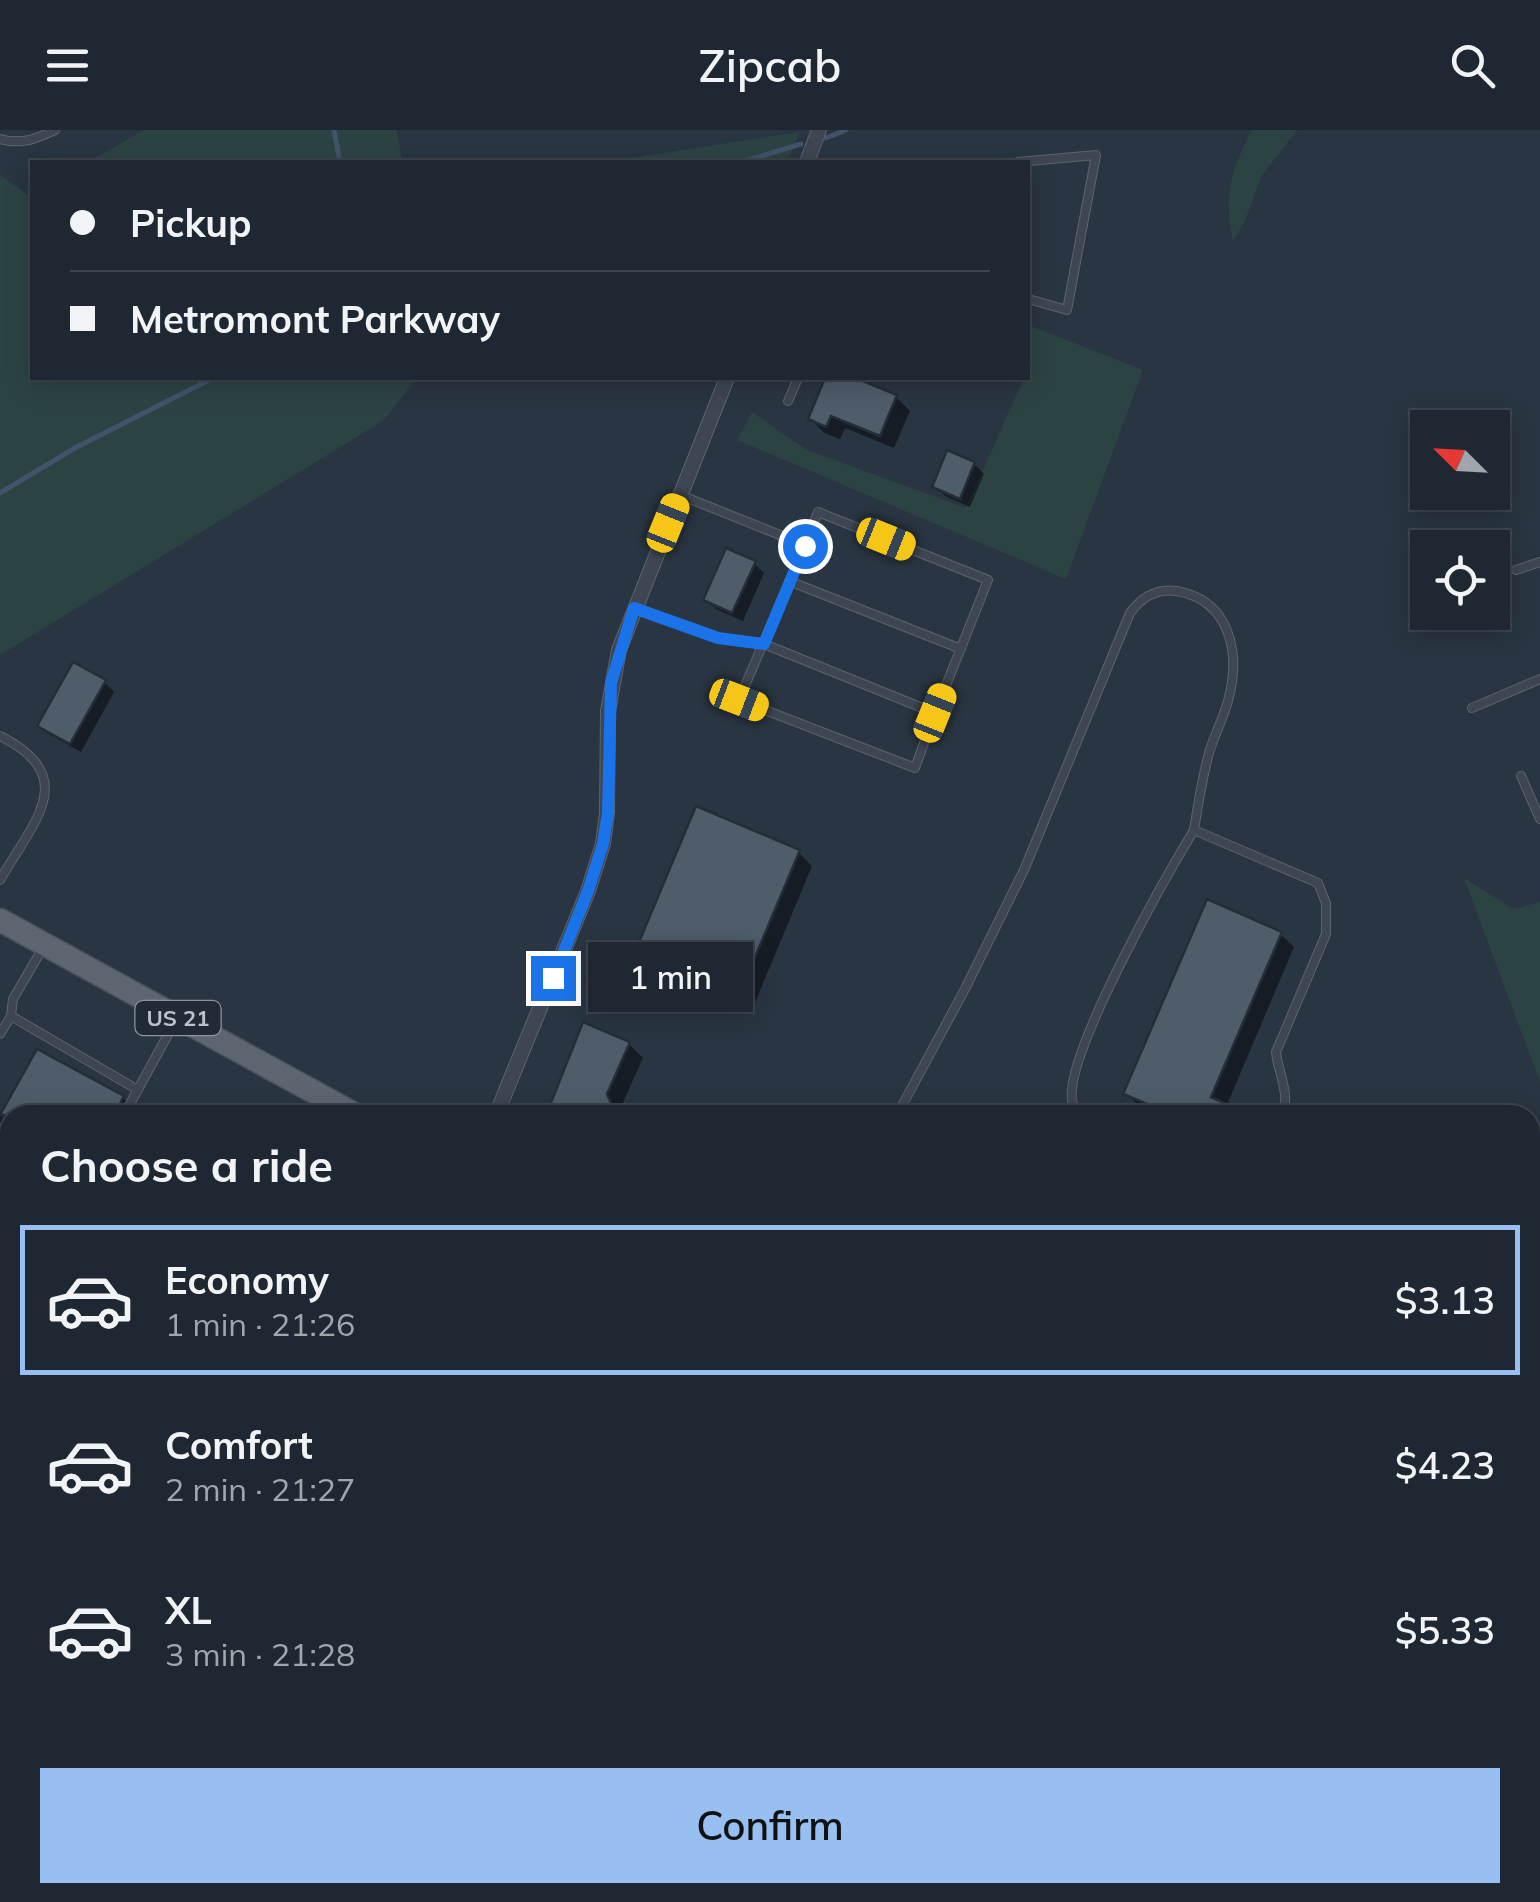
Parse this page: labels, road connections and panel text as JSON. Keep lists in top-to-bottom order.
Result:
{
  "streets": {
    "main road": ["US 21"]
  },
  "north": "top left",
  "page": {
    "header": "Zipcab",
    "banner": ["Pickup", "Metromont Parkway"],
    "bubble": "1 min",
    "heading": "Choose a ride",
    "list": [
      {
        "name": "Economy",
        "note": "1 min · 21:26",
        "value": "$3.13"
      },
      {
        "name": "Comfort",
        "note": "2 min · 21:27",
        "value": "$4.23"
      },
      {
        "name": "XL",
        "note": "3 min · 21:28",
        "value": "$5.33"
      }
    ],
    "buttons": "Confirm"
  }
}
